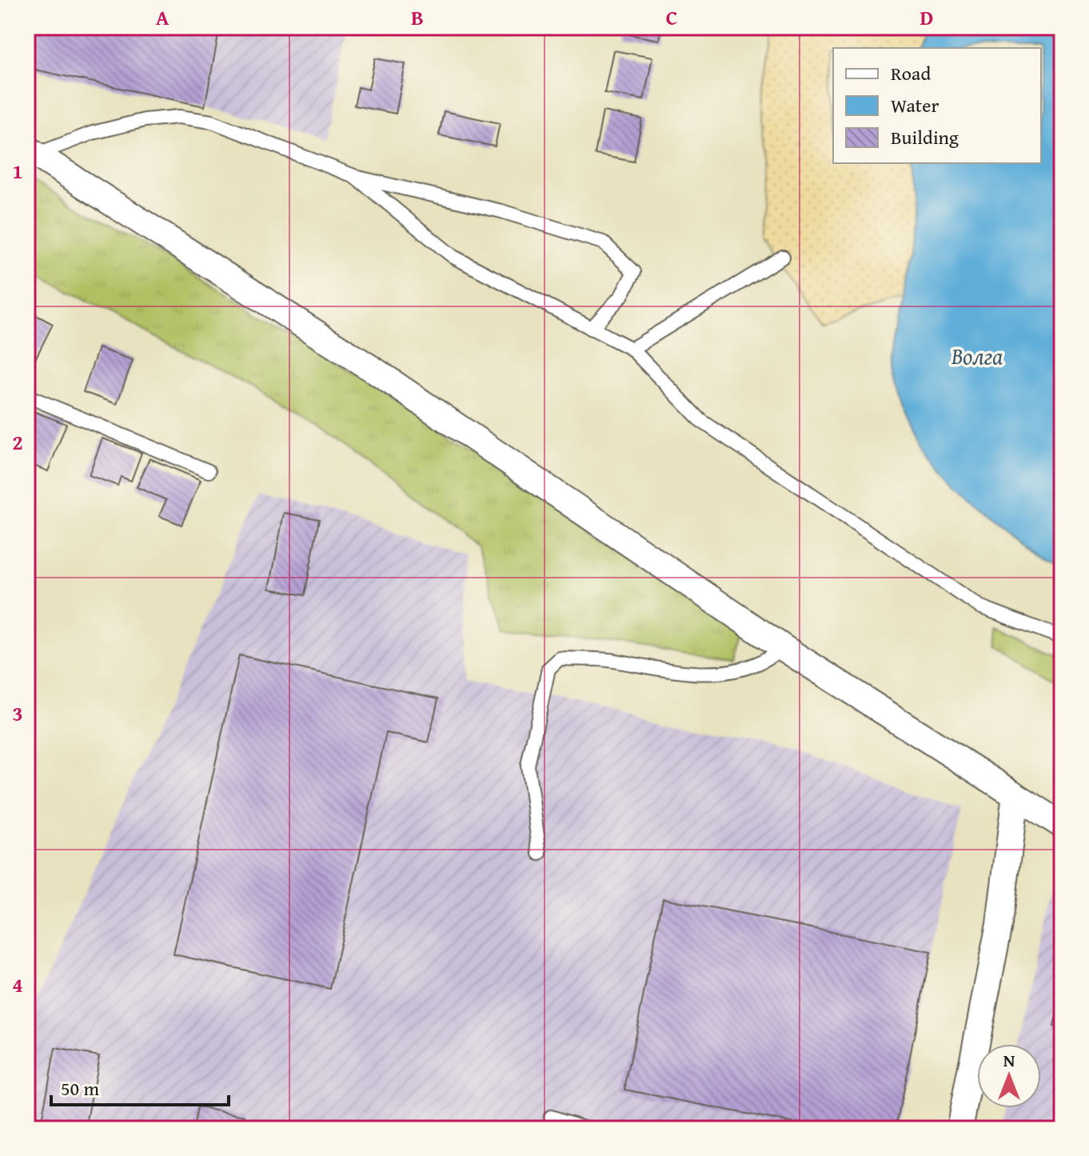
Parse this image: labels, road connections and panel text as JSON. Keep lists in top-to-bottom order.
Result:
{
  "water": ["Волга"],
  "legend": ["Road", "Water", "Building"],
  "scale_bar": "50 m",
  "north": "top",
  "grid": {
    "columns": [
      "A",
      "B",
      "C",
      "D"
    ],
    "rows": [
      "1",
      "2",
      "3",
      "4"
    ]
  }
}
